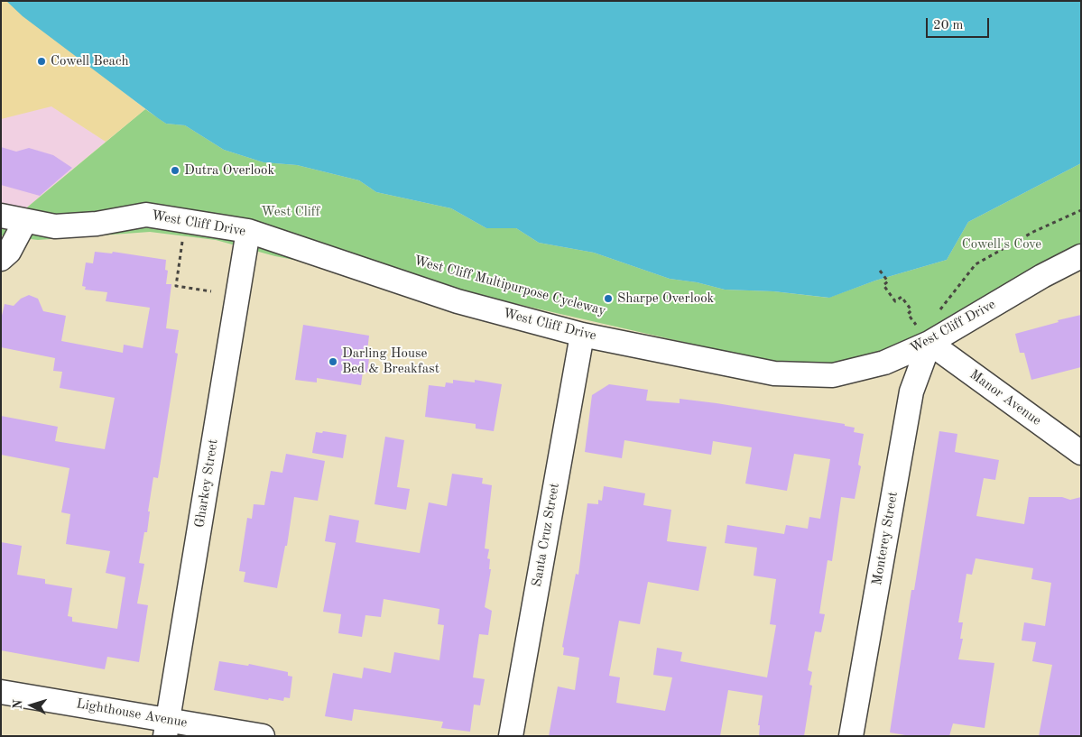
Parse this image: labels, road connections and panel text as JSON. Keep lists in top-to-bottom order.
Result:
{
  "streets": {
    "street": [
      "West Cliff Drive",
      "Manor Avenue",
      "Gharkey Street",
      "Santa Cruz Street",
      "Monterey Street",
      "Lighthouse Avenue"
    ]
  },
  "crossings": [
    ["West Cliff Drive", "Manor Avenue"],
    ["West Cliff Drive", "Gharkey Street"],
    ["West Cliff Drive", "Santa Cruz Street"],
    ["West Cliff Drive", "Monterey Street"],
    ["Manor Avenue", "Monterey Street"],
    ["Gharkey Street", "Lighthouse Avenue"]
  ],
  "parks": ["West Cliff", "Cowell's Cove"],
  "places": [
    "Cowell Beach",
    "Dutra Overlook",
    "Sharpe Overlook",
    "Darling House Bed & Breakfast"
  ],
  "scale_bar": "20 m",
  "north": "left"
}
